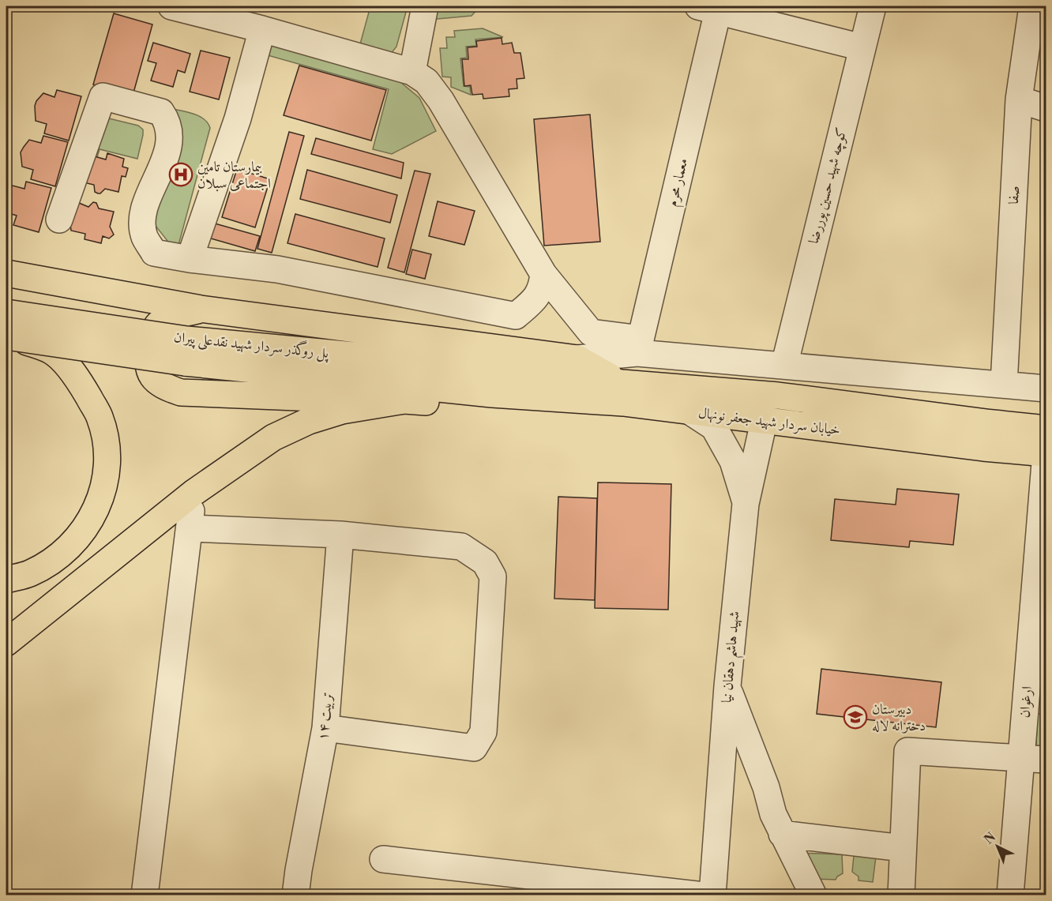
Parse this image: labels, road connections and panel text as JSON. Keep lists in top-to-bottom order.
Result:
{
  "streets": {
    "main road": ["پل روگذر سردار شهید نقدعلی پیران", "خیابان سردار شهید جعفر نونهال"],
    "street": [
      "معمار محرم",
      "کوچه شهید حسین پوررضا",
      "صفا",
      "شهید هاشم دهقان نیا",
      "ارغوان",
      "تربیت ۱۴"
    ]
  },
  "crossings": [
    ["معمار محرم", "کوچه شهید حسین پوررضا"],
    ["پل روگذر سردار شهید نقدعلی پیران", "خیابان سردار شهید جعفر نونهال"],
    ["خیابان سردار شهید جعفر نونهال", "شهید هاشم دهقان نیا"],
    ["خیابان سردار شهید جعفر نونهال", "ارغوان"]
  ],
  "places": {
    "hospital": ["بیمارستان تامین اجتماعی سبلان"],
    "school or university": ["دبیرستان دخترانه لاله"]
  },
  "north": "top left"
}
